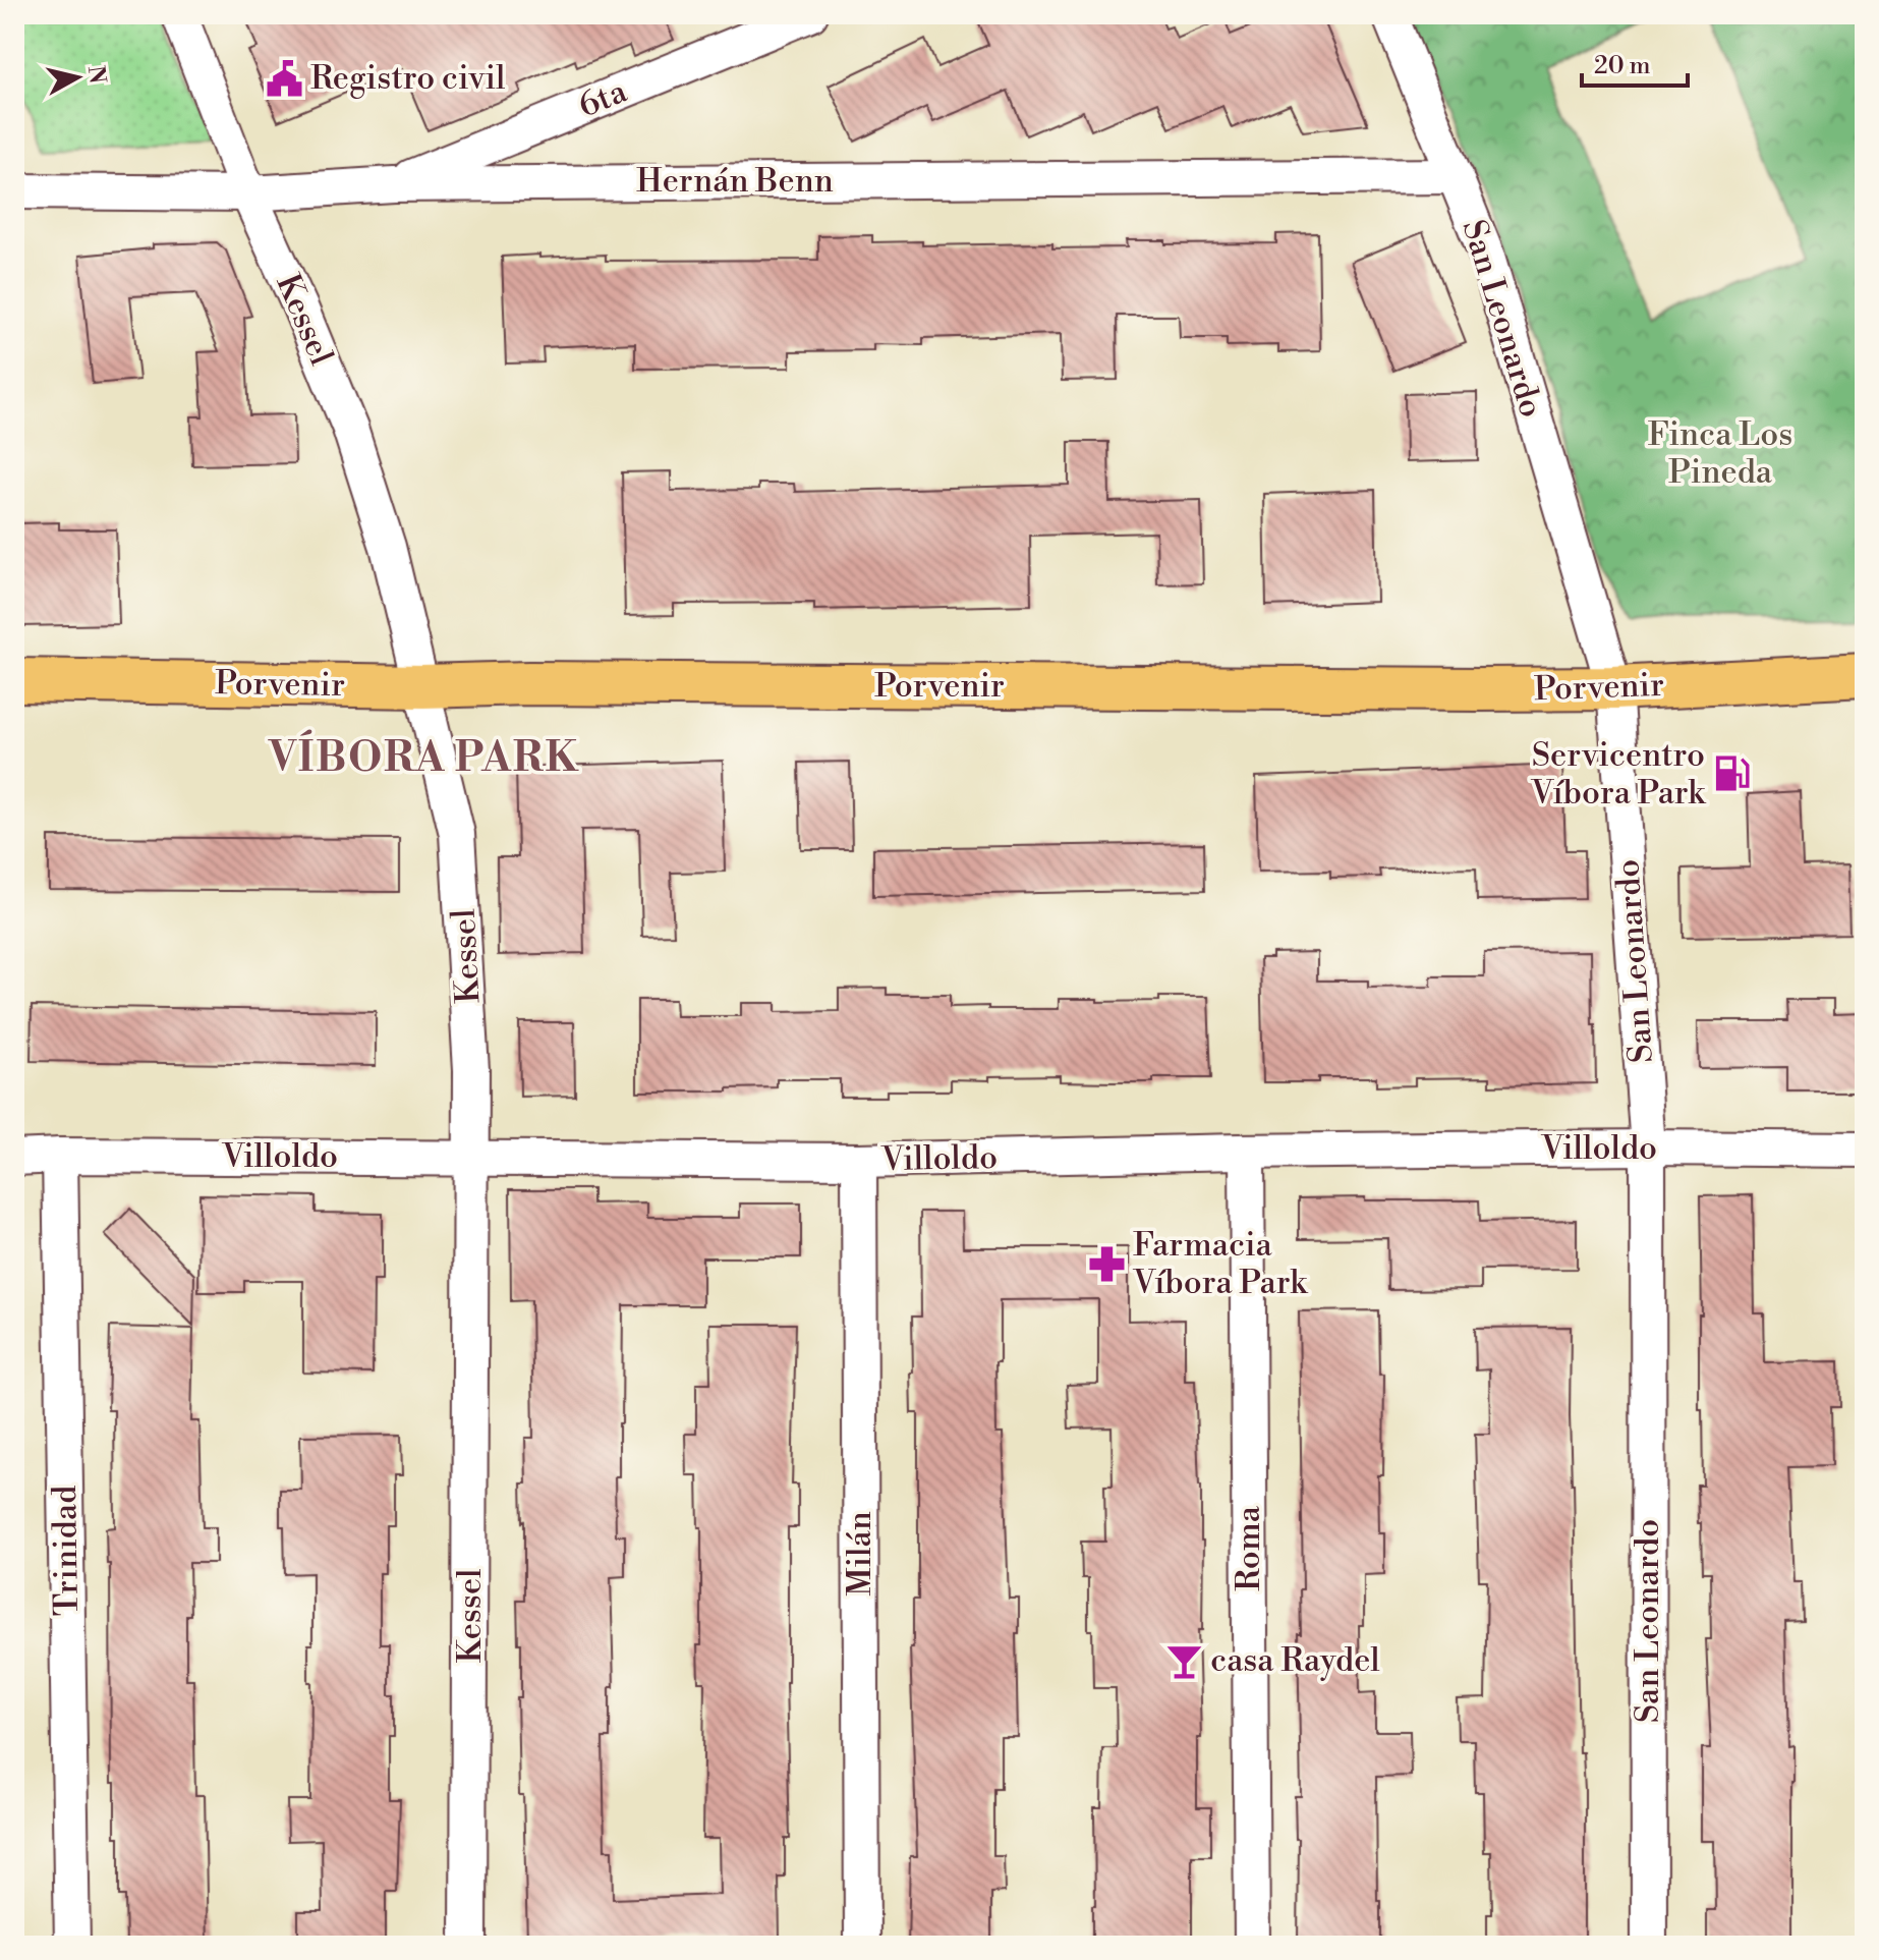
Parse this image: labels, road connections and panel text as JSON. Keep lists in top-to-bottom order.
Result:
{
  "streets": {
    "main road": ["Porvenir"],
    "street": [
      "6ta",
      "Hernán Benn",
      "San Leonardo",
      "Kessel",
      "Villoldo",
      "Roma",
      "Trinidad",
      "Milán"
    ]
  },
  "crossings": [
    ["6ta", "Hernán Benn"],
    ["Hernán Benn", "San Leonardo"],
    ["Hernán Benn", "Kessel"],
    ["San Leonardo", "Porvenir"],
    ["San Leonardo", "Villoldo"],
    ["Kessel", "Porvenir"],
    ["Kessel", "Villoldo"],
    ["Villoldo", "Roma"],
    ["Villoldo", "Trinidad"],
    ["Villoldo", "Milán"]
  ],
  "districts": ["VÍBORA PARK"],
  "parks": ["Finca Los Pineda"],
  "places": {
    "public building": ["Registro civil"],
    "fuel station": ["Servicentro Víbora Park"],
    "pharmacy": ["Farmacia Víbora Park"],
    "bar": ["casa Raydel"]
  },
  "scale_bar": "20 m",
  "north": "right"
}
